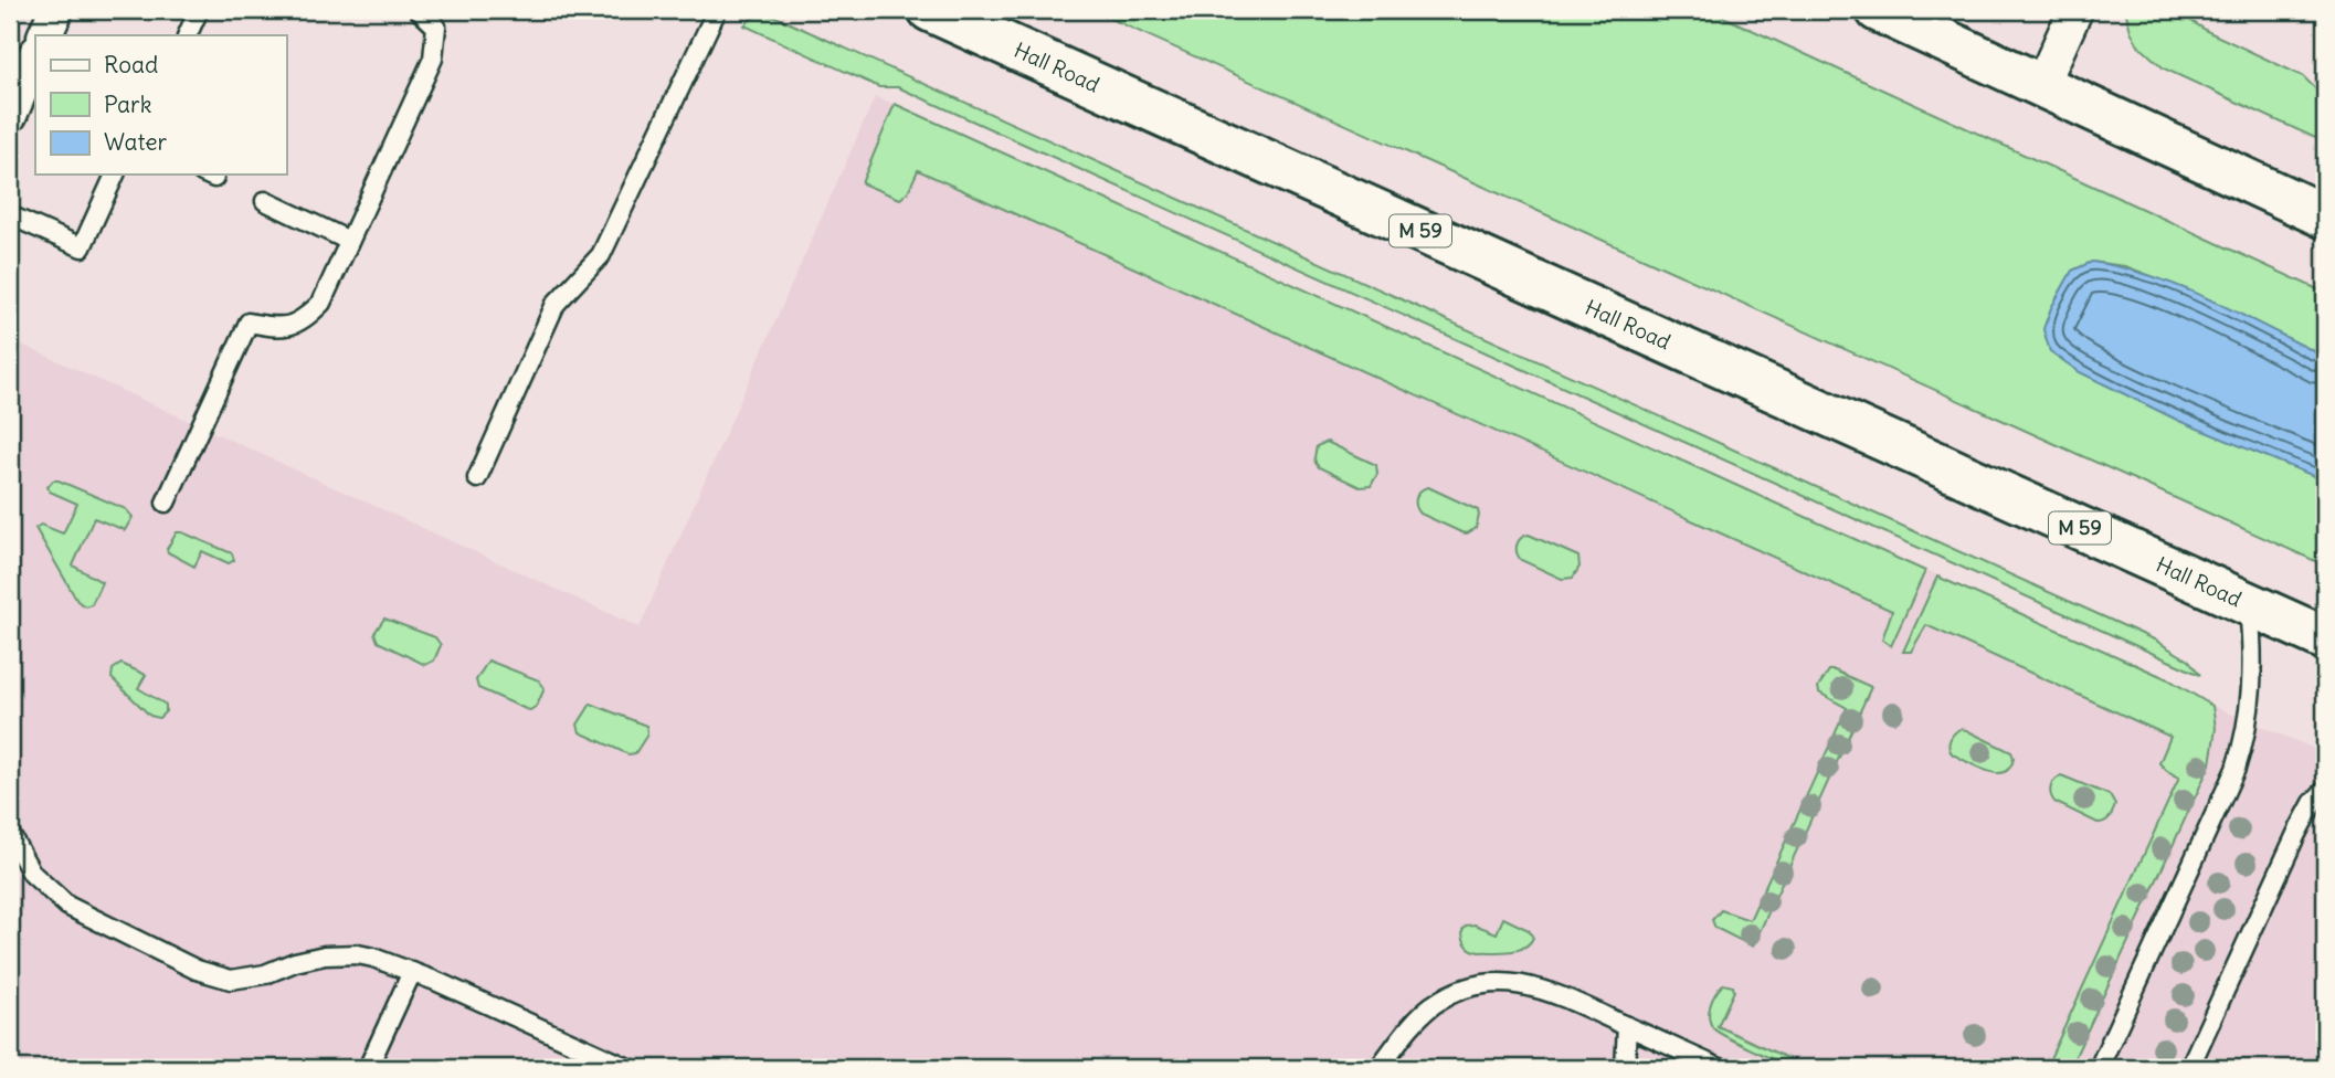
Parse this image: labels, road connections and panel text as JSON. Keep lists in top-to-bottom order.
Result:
{
  "streets": {
    "highway": ["Hall Road", "M 59"]
  },
  "legend": ["Road", "Park", "Water"]
}
